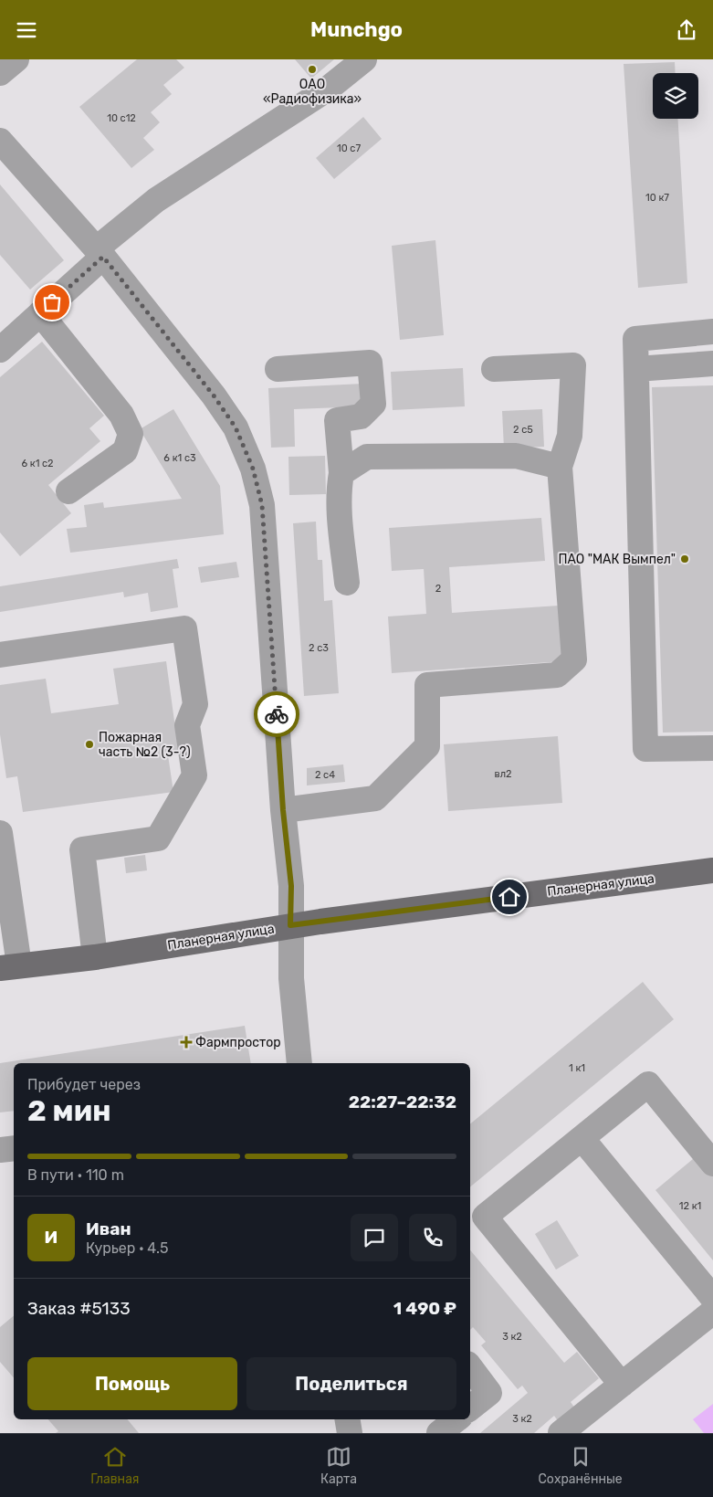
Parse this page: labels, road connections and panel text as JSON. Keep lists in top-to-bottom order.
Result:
{
  "streets": {
    "main road": ["Планерная улица"]
  },
  "places": {
    "other": ["ОАО «Радиофизика»", "ПАО \"МАК Вымпел\"", "Пожарная часть №2 (3-?)"],
    "health": ["Фармпростор"]
  },
  "house_numbers": [
    "10 с12",
    "10 с7",
    "10 к7",
    "2 с5",
    "6 к1 с3",
    "6 к1 с2",
    "2",
    "2 с3",
    "вл2",
    "2 с4",
    "1 к1",
    "12 к1",
    "3 к2",
    "3 к2"
  ],
  "page": {
    "header": "Munchgo",
    "heading": ["2 мин", "Прибудет через", "22:27–22:32"],
    "panel": [
      "Иван",
      "Курьер · 4.5",
      "Заказ #5133",
      "1 490 ₽"
    ],
    "bar": "В пути · 110 m",
    "round": "И",
    "buttons": ["Помощь", "Поделиться"],
    "tabs": ["Главная", "Карта", "Сохранённые"]
  }
}
